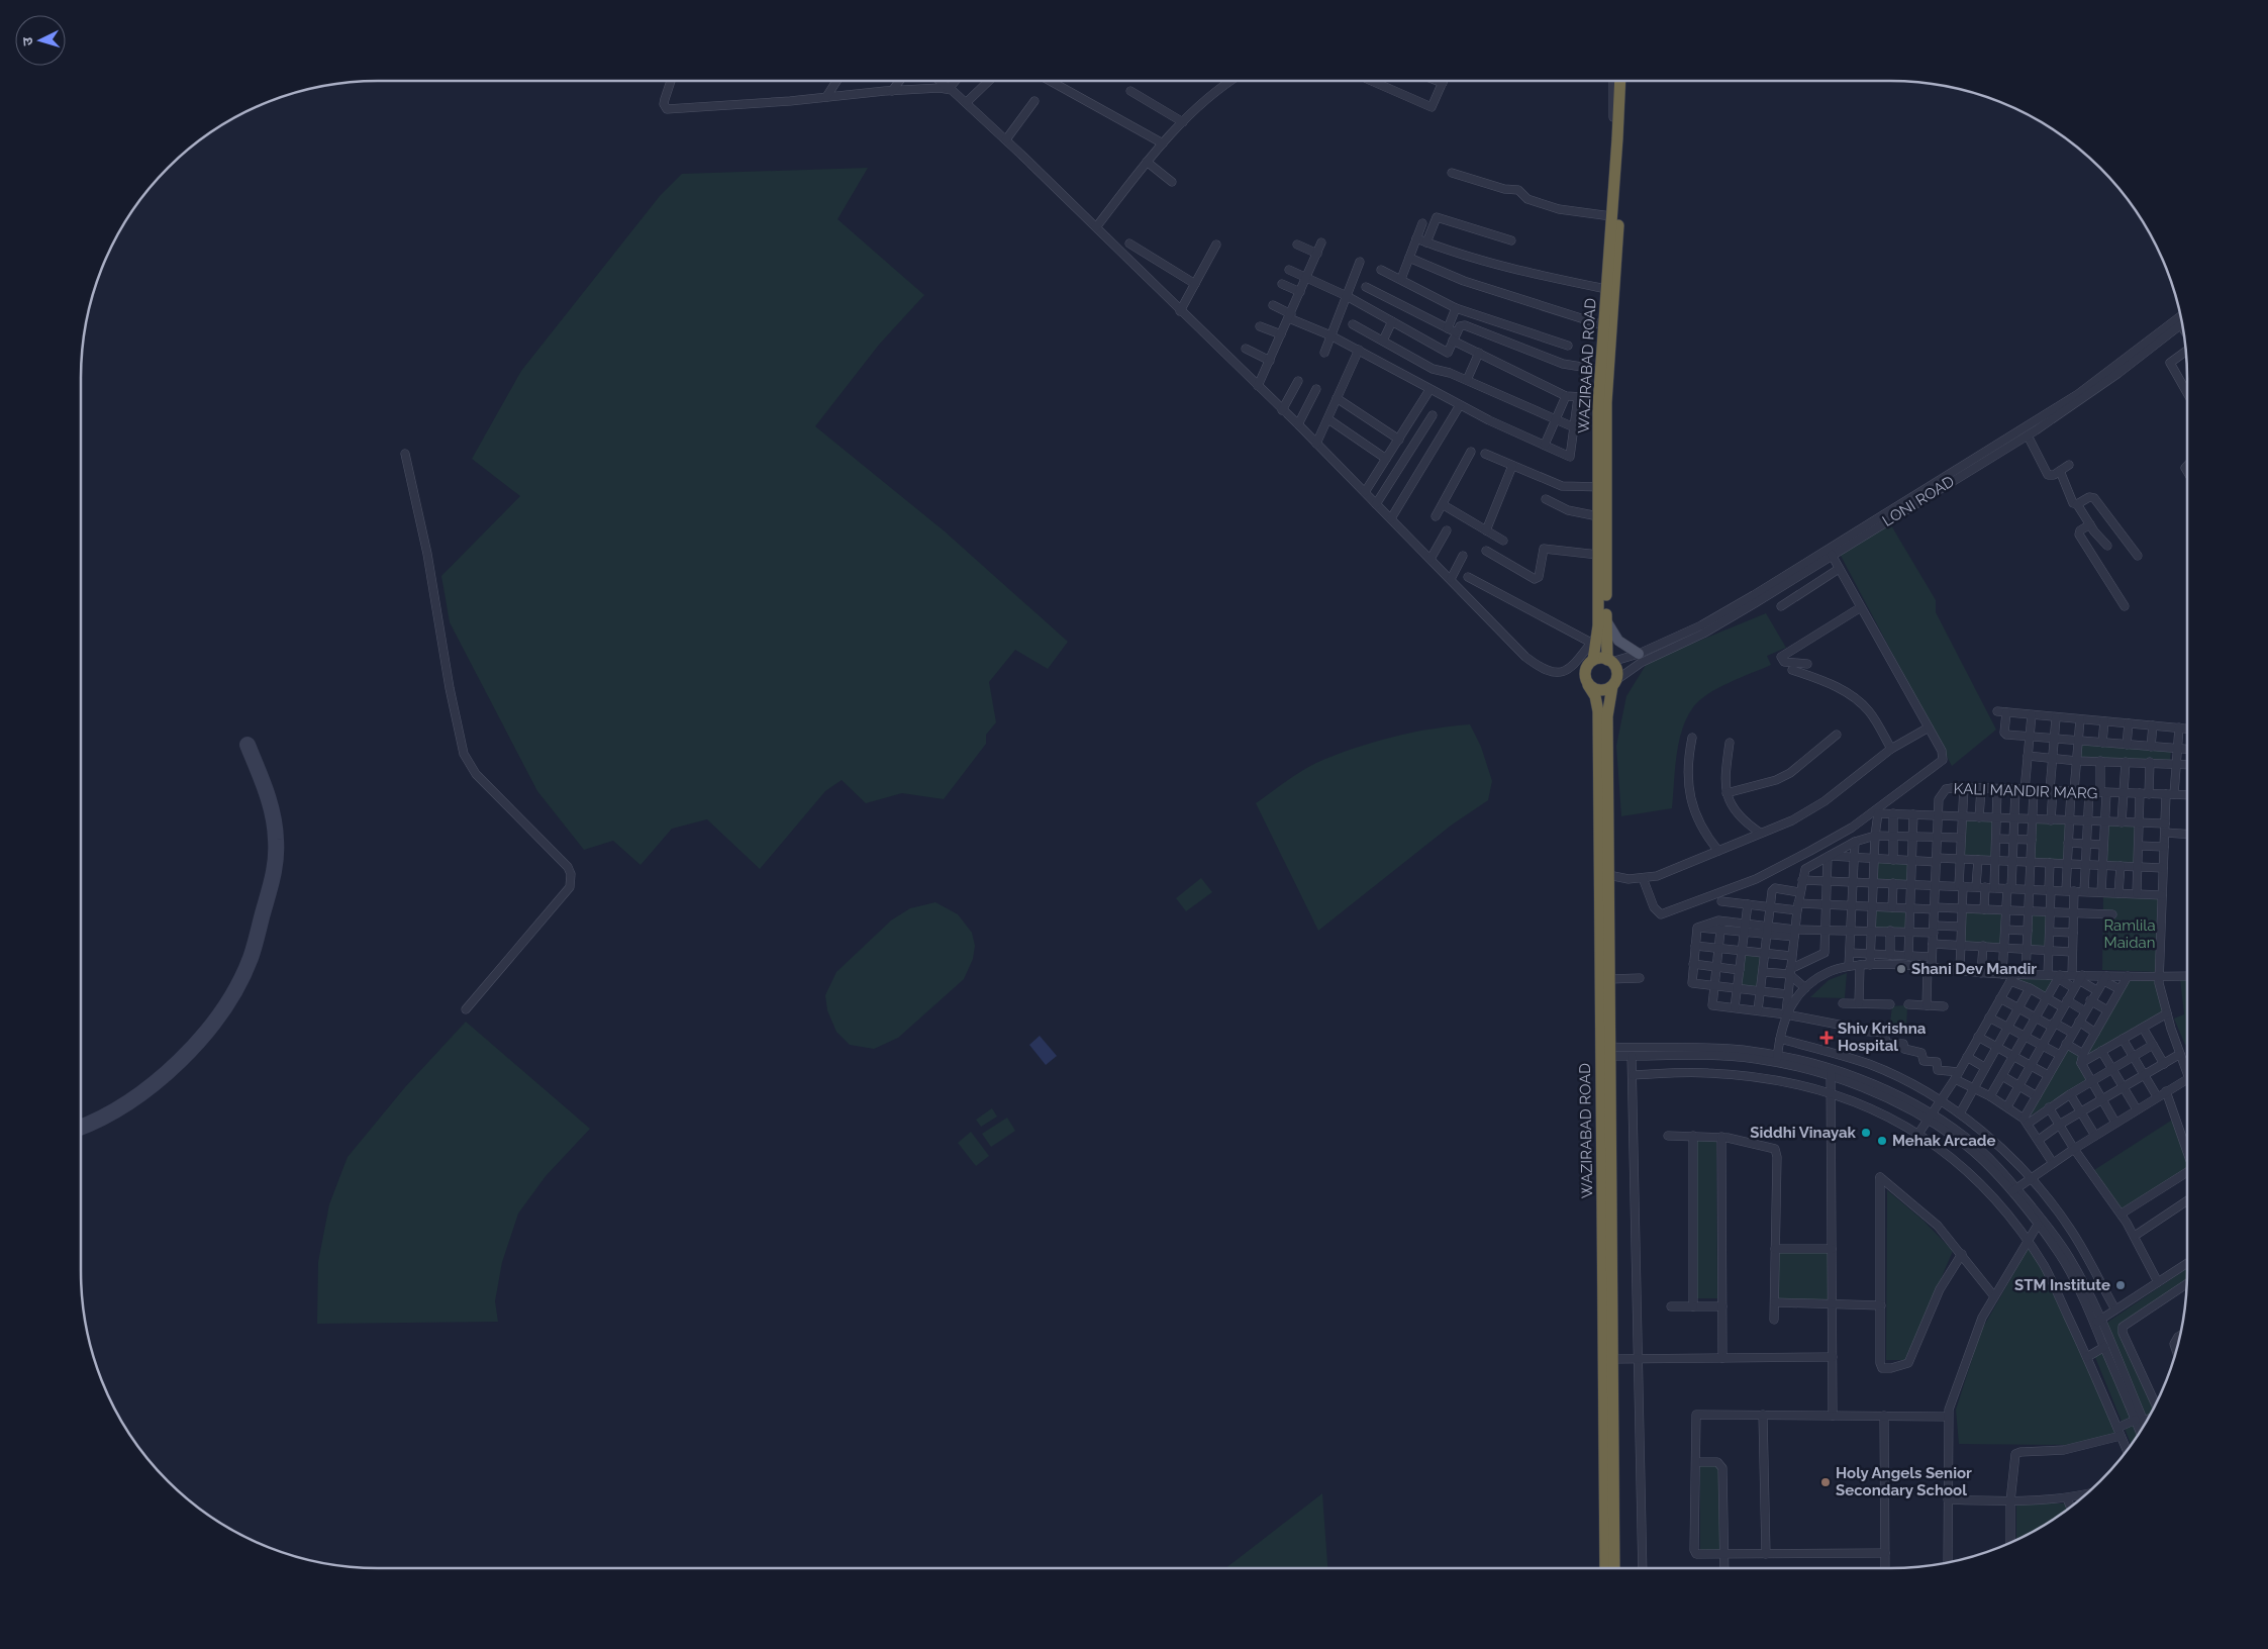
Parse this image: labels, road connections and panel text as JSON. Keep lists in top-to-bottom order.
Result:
{
  "streets": {
    "highway": ["WAZIRABAD ROAD"],
    "street": ["LONI ROAD", "KALI MANDIR MARG"]
  },
  "parks": ["Ramlila Maidan"],
  "places": {
    "other": [
      "Shani Dev Mandir",
      "Siddhi Vinayak",
      "Mehak Arcade",
      "STM Institute",
      "Holy Angels Senior Secondary School"
    ],
    "health": ["Shiv Krishna Hospital"]
  },
  "north": "left"
}
